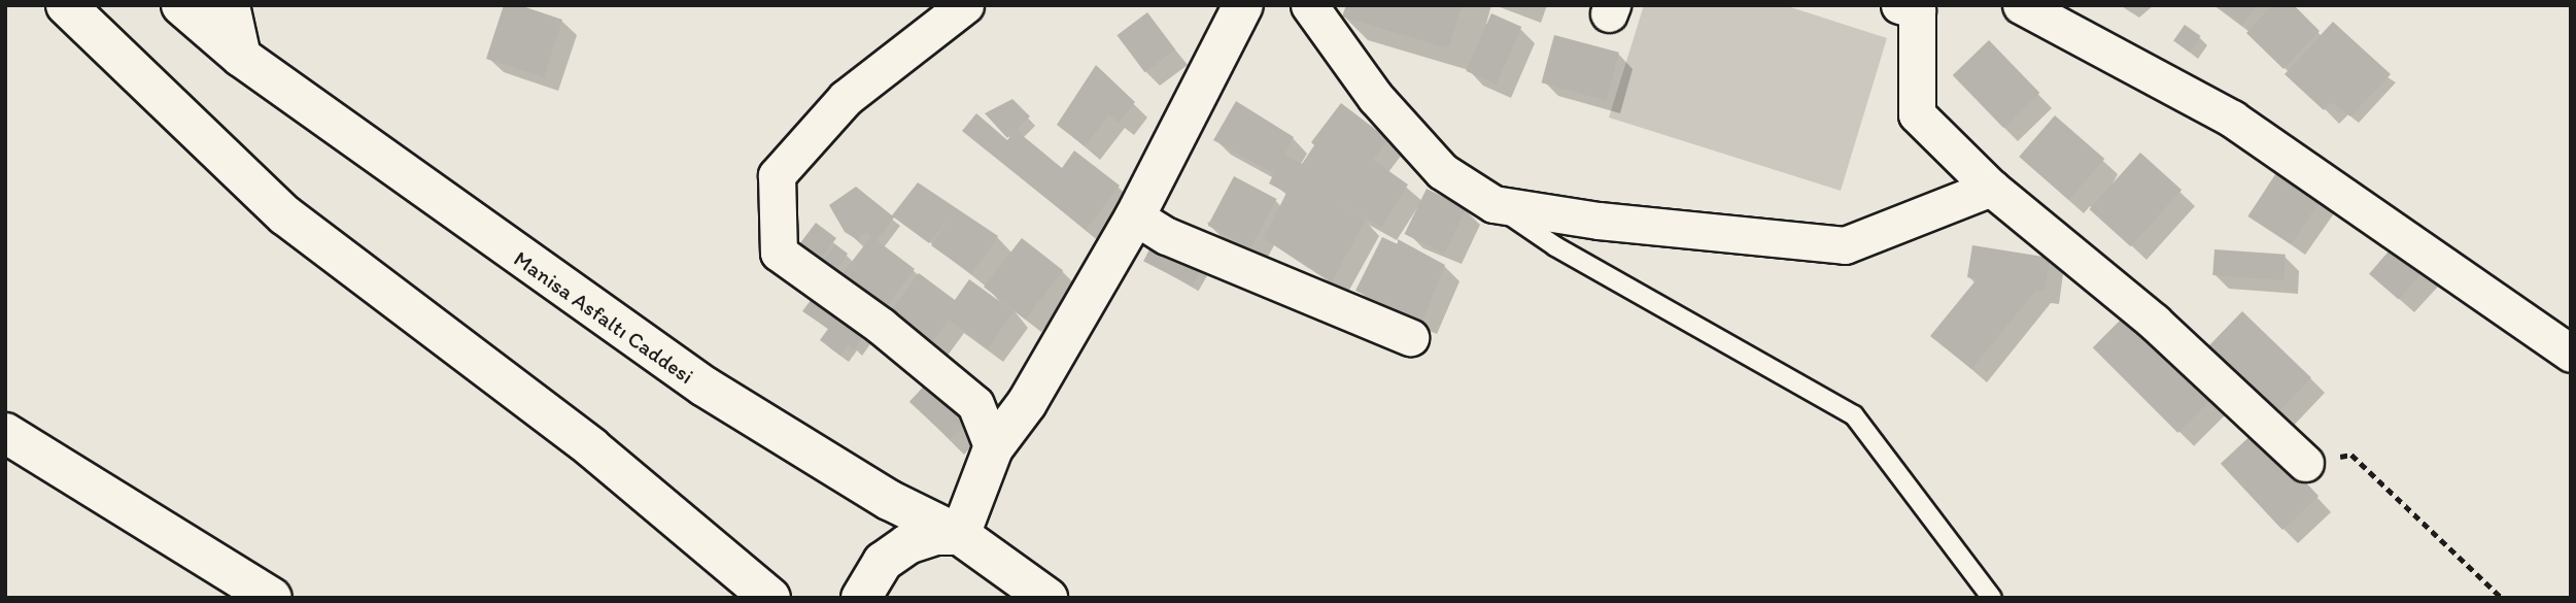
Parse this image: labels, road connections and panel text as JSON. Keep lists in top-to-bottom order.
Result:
{
  "streets": {
    "main road": ["Manisa Asfaltı Caddesi"]
  }
}
